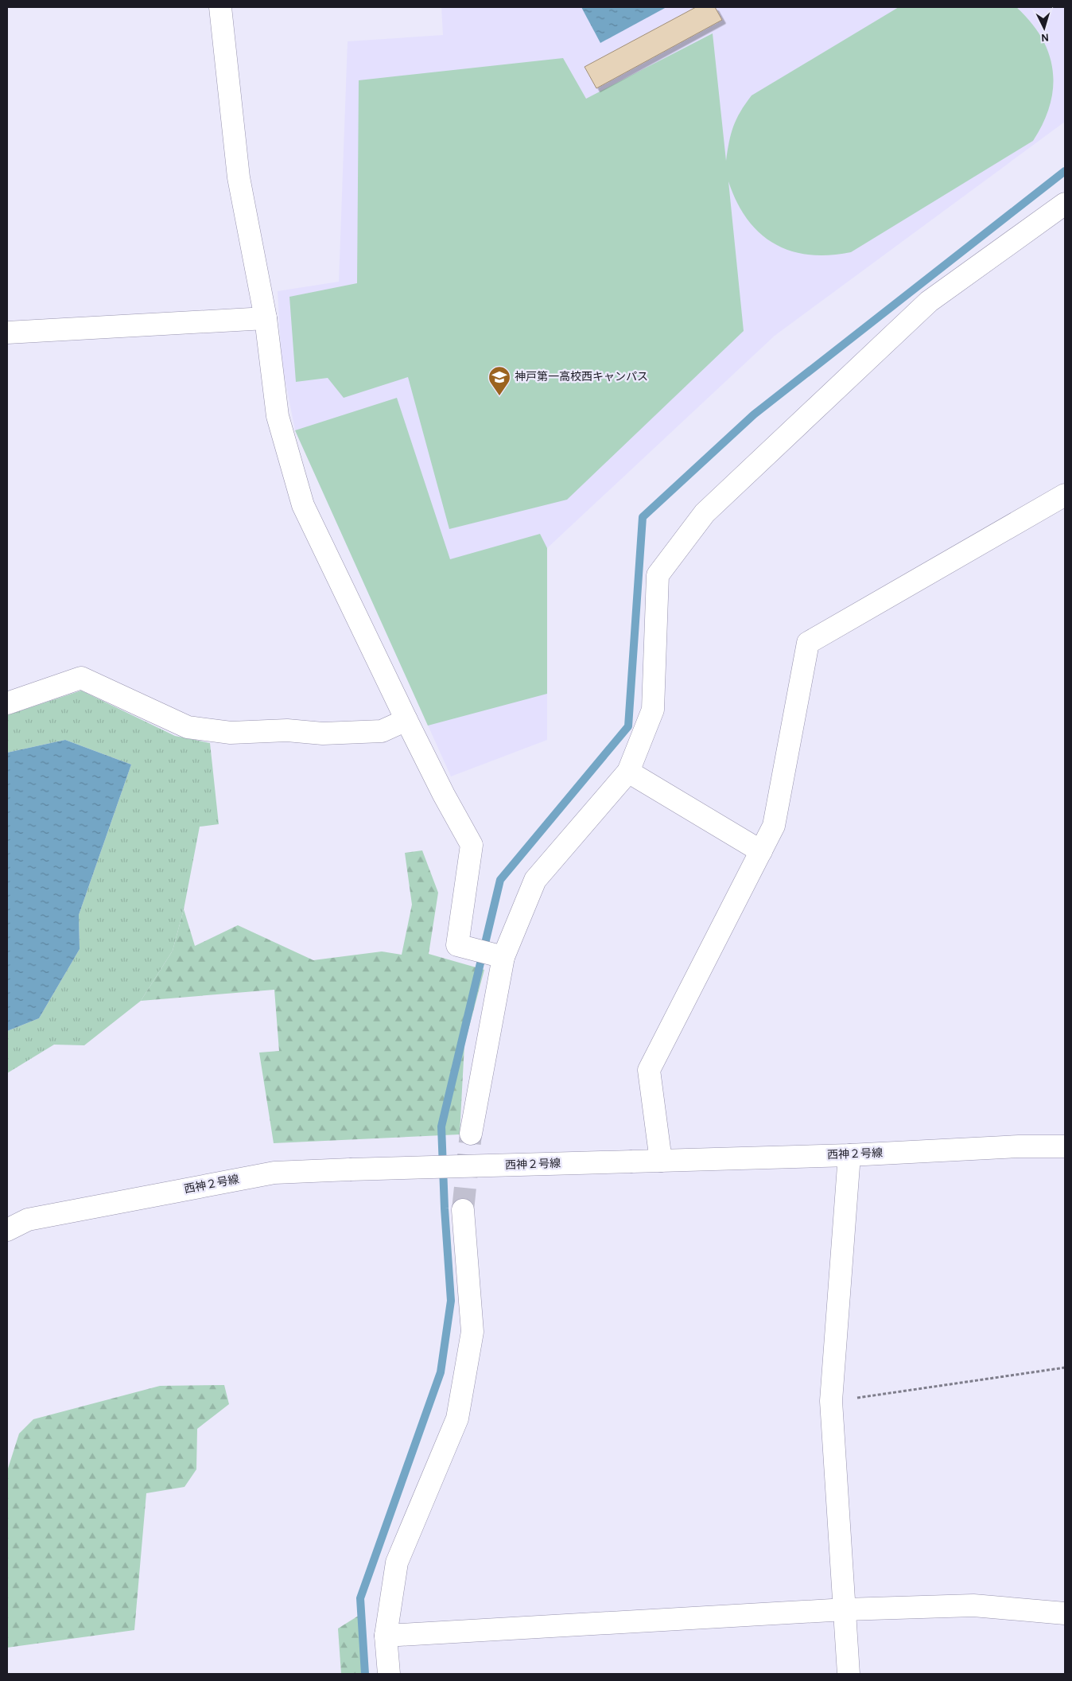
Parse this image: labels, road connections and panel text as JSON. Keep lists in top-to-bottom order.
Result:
{
  "streets": {
    "street": ["西神２号線"]
  },
  "places": {
    "school or university": ["神戸第一高校西キャンパス"]
  },
  "north": "bottom"
}
